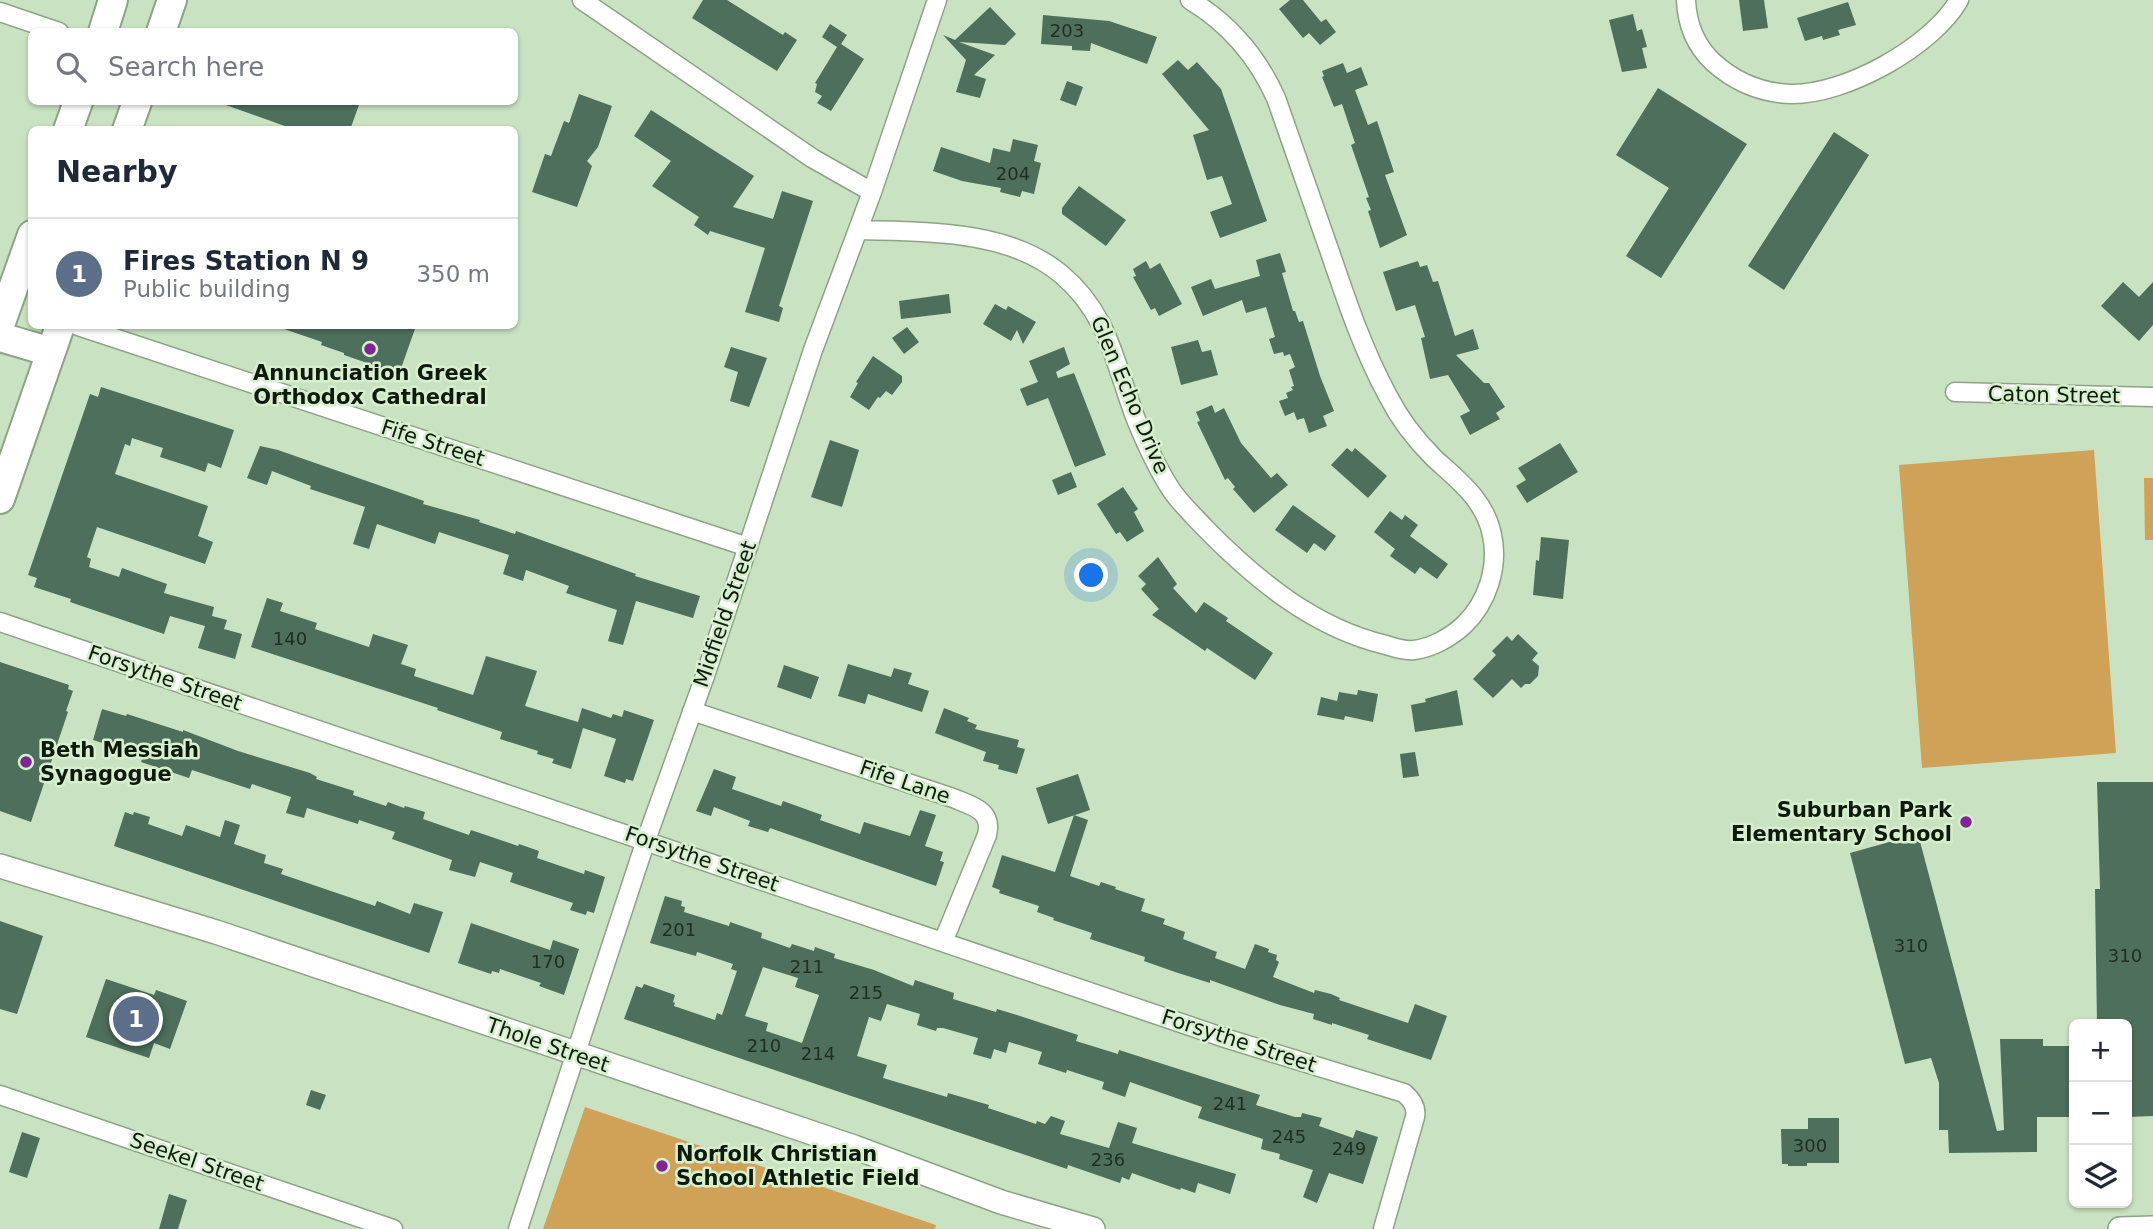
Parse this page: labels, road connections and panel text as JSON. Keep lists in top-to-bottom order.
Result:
{
  "streets": {
    "street": [
      "Glen Echo Drive",
      "Caton Street",
      "Fife Street",
      "Midfield Street",
      "Forsythe Street",
      "Fife Lane",
      "Thole Street",
      "Seekel Street"
    ]
  },
  "crossings": [
    ["Glen Echo Drive", "Midfield Street"],
    ["Fife Street", "Midfield Street"],
    ["Midfield Street", "Forsythe Street"],
    ["Midfield Street", "Fife Lane"],
    ["Midfield Street", "Thole Street"],
    ["Forsythe Street", "Fife Lane"]
  ],
  "places": [
    "Annunciation Greek Orthodox Cathedral",
    "Beth Messiah Synagogue",
    "Suburban Park Elementary School",
    "Norfolk Christian School Athletic Field"
  ],
  "house_numbers": [
    "203",
    "204",
    "140",
    "201",
    "310",
    "310",
    "170",
    "211",
    "215",
    "210",
    "214",
    "241",
    "245",
    "300",
    "249",
    "236"
  ],
  "page": {
    "search": "Search here",
    "heading": "Nearby",
    "list": [
      {
        "mark": "1",
        "name": "Fires Station N 9",
        "note": "Public building",
        "value": "350 m"
      }
    ],
    "pins": "1",
    "map_buttons": ["+", "−"]
  }
}
